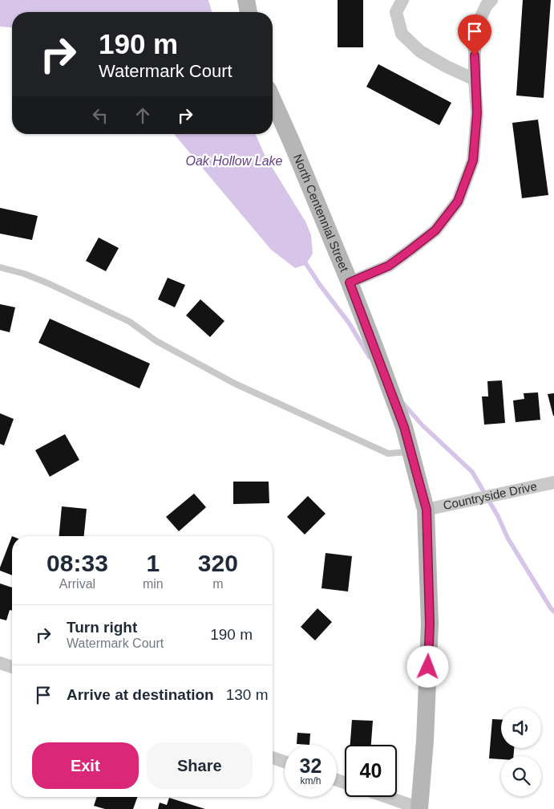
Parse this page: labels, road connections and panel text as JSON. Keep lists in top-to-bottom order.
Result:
{
  "streets": {
    "street": ["North Centennial Street", "Countryside Drive"]
  },
  "crossings": [
    ["North Centennial Street", "Countryside Drive"]
  ],
  "water": ["Oak Hollow Lake"],
  "page": {
    "turn": ["190 m", "Watermark Court"],
    "eta": [
      "08:33",
      "Arrival",
      "1",
      "min",
      "320",
      "m"
    ],
    "list": [
      {
        "name": "Turn right",
        "note": "Watermark Court",
        "value": "190 m"
      },
      {
        "name": "Arrive at destination",
        "value": "130 m"
      }
    ],
    "buttons": ["Exit", "Share"],
    "speed": "32 km/h",
    "limit": "40"
  }
}
